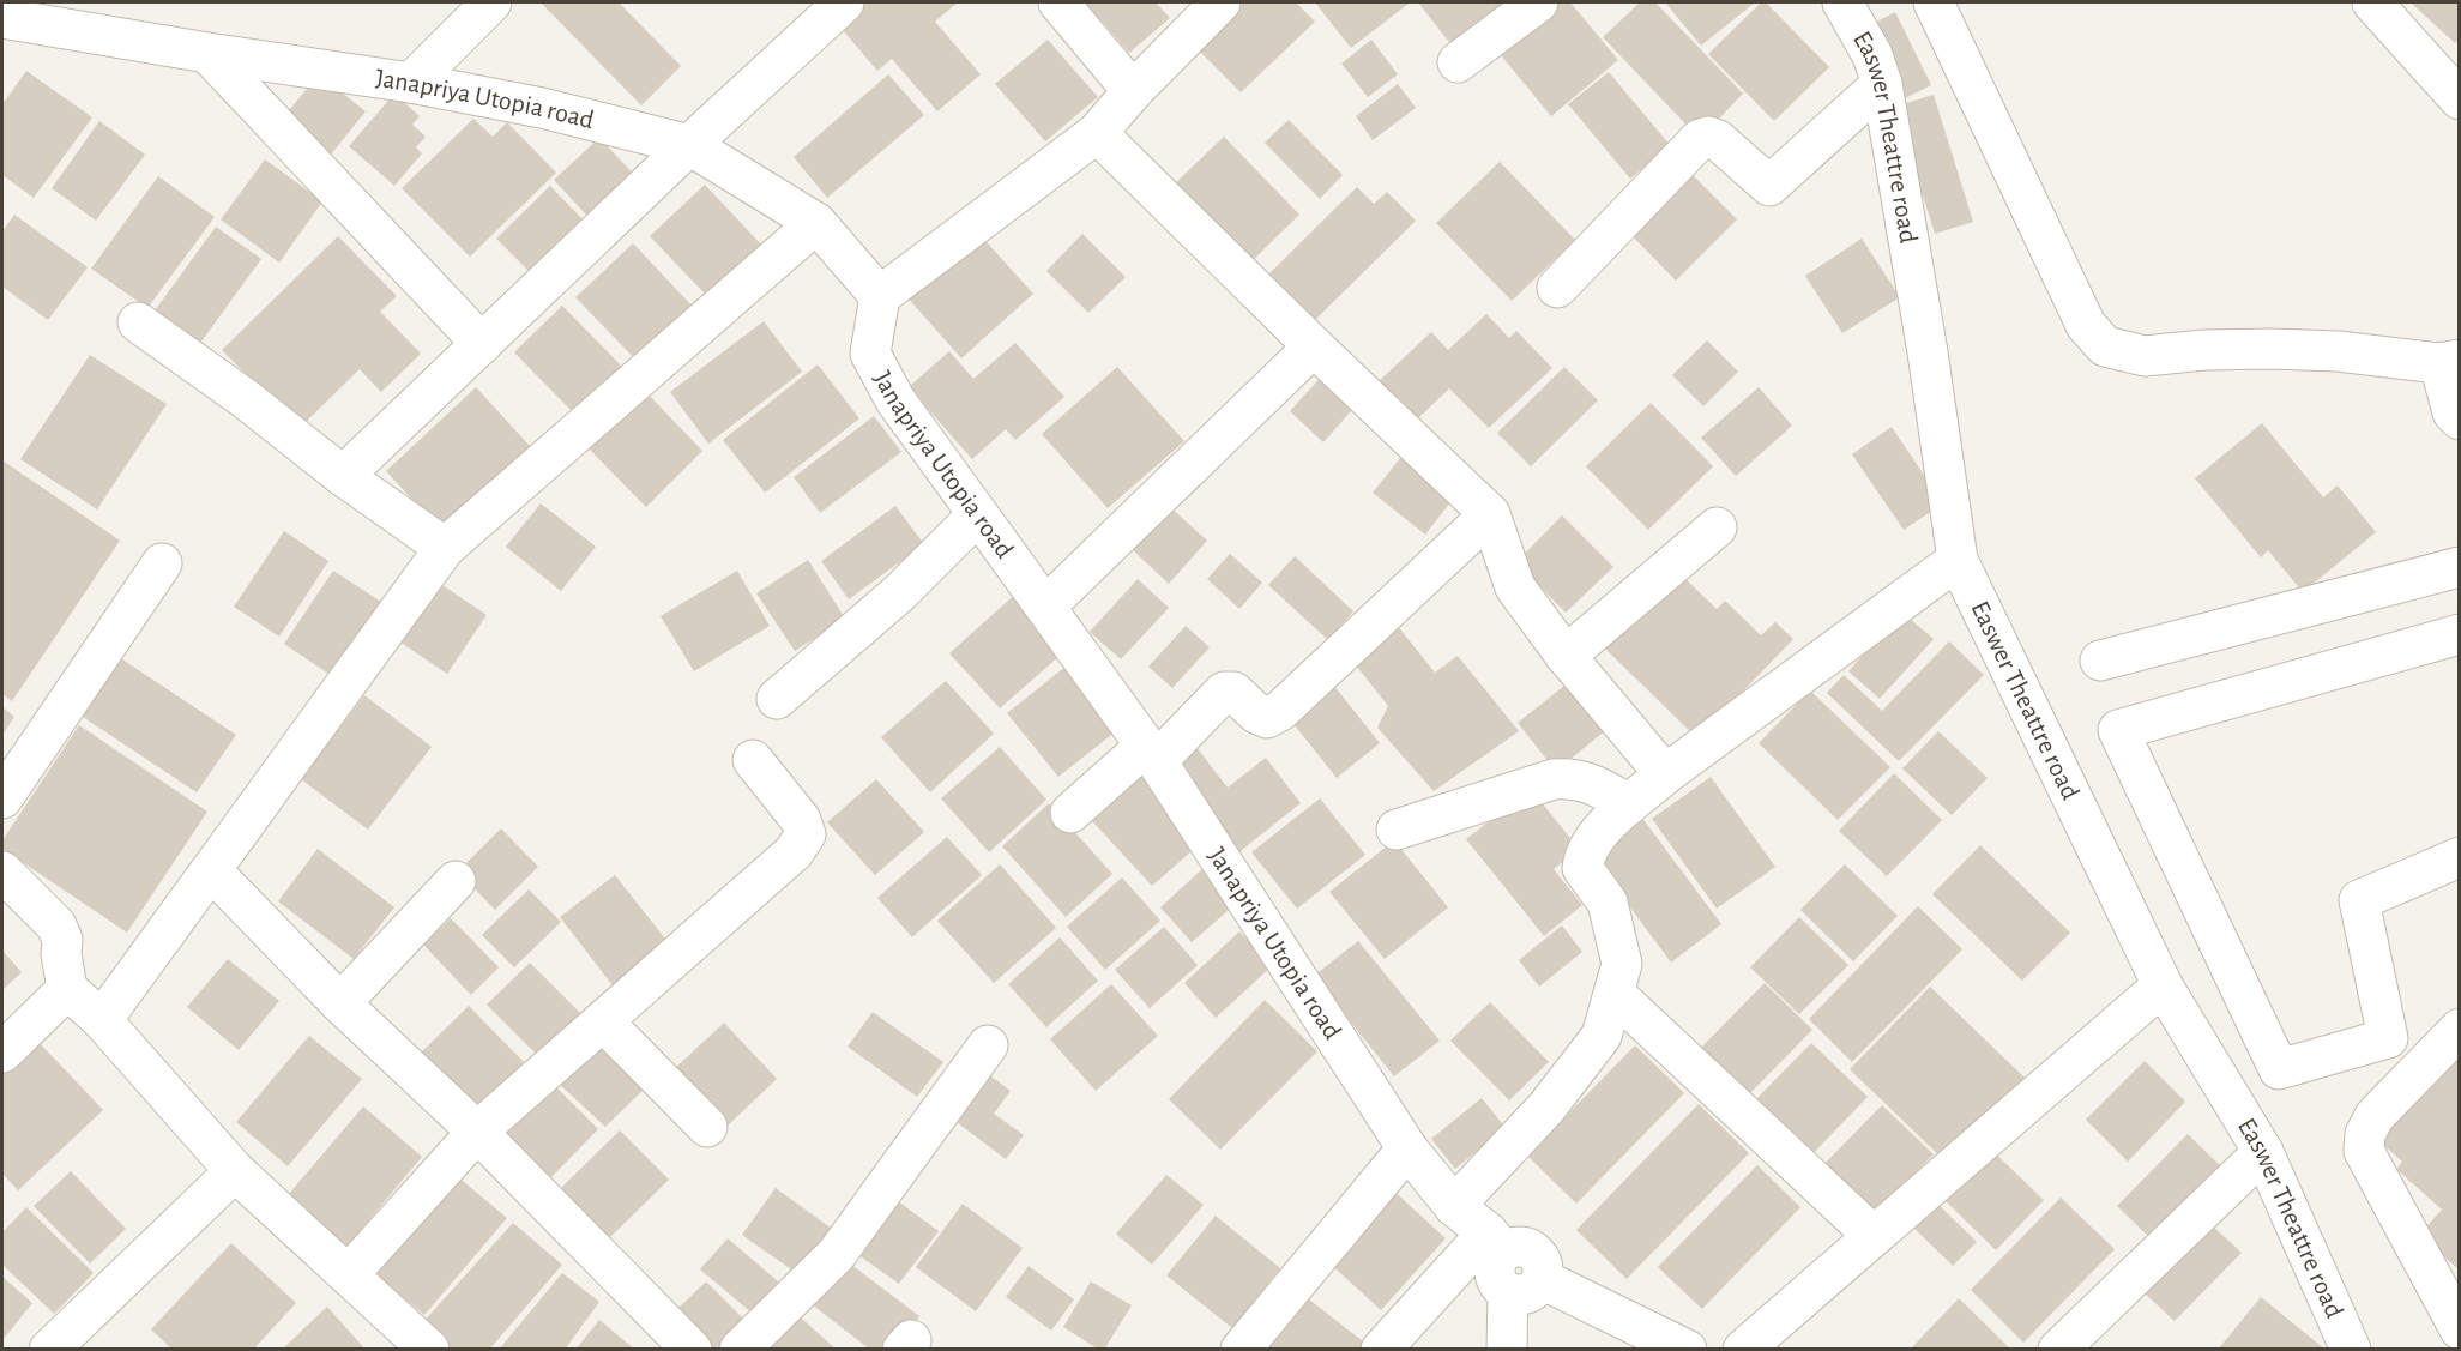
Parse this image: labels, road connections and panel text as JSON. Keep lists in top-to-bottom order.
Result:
{
  "streets": {
    "street": ["Janapriya Utopia road", "Easwer Theattre road"]
  }
}
